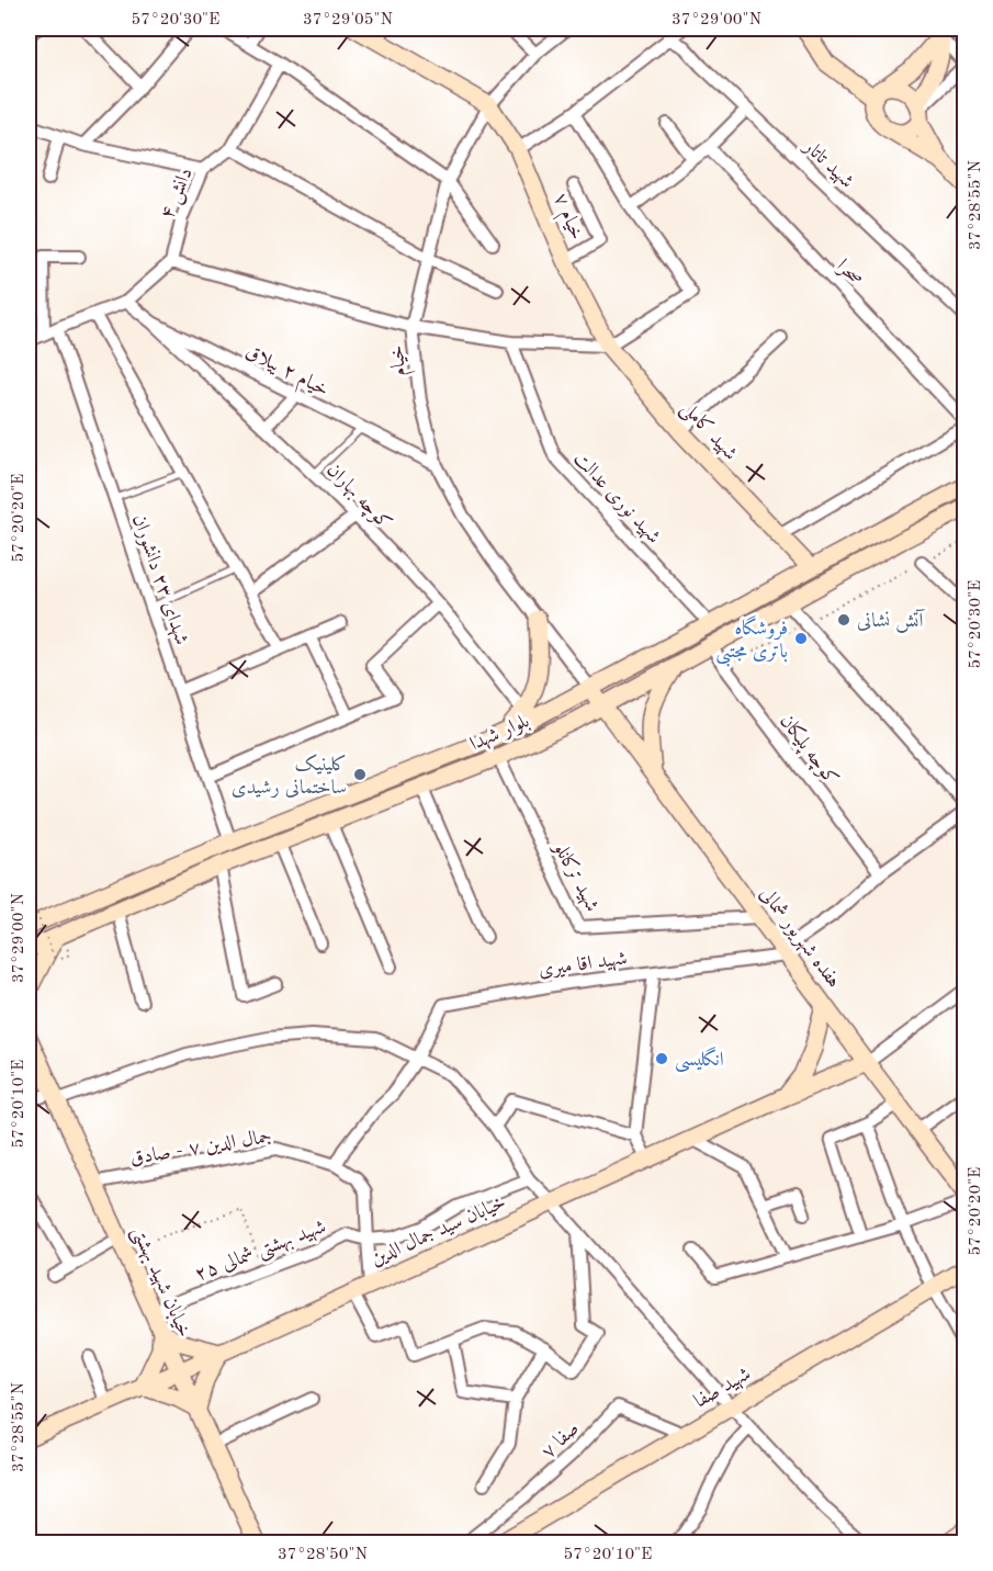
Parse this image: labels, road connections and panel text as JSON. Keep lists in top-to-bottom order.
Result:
{
  "streets": {
    "main road": [
      "خیام ۷",
      "شهید کاملی",
      "بلوار شهدا",
      "هفده شهریور شمالی",
      "خیابان سید جمال الدین",
      "خیابان شهید بهشتی",
      "شهید صفا"
    ],
    "street": [
      "شهید تاتار",
      "دانش ۴",
      "صحرا",
      "خیام",
      "خیام ۲ ییلاق",
      "کوچه بهاران",
      "شهید نوری عدالت",
      "شهدای ۲۳ دانشوران",
      "کوچه پلیکان",
      "شهید ترکانلو",
      "شهید اقا میری",
      "جمال الدین ۷ - صادق",
      "۲۵ شهید بهشتی شمالی",
      "صفا ۷"
    ]
  },
  "crossings": [
    ["خیام ۷", "خیام"],
    ["خیام ۷", "شهید کاملی"],
    ["خیام", "خیام ۲ ییلاق"],
    ["خیام", "بلوار شهدا"],
    ["خیام", "هفده شهریور شمالی"],
    ["خیام ۲ ییلاق", "کوچه بهاران"],
    ["شهید کاملی", "بلوار شهدا"],
    ["کوچه بهاران", "بلوار شهدا"],
    ["شهید نوری عدالت", "بلوار شهدا"],
    ["شهدای ۲۳ دانشوران", "بلوار شهدا"],
    ["بلوار شهدا", "کوچه پلیکان"],
    ["بلوار شهدا", "شهید ترکانلو"],
    ["بلوار شهدا", "هفده شهریور شمالی"],
    ["شهید ترکانلو", "هفده شهریور شمالی"],
    ["هفده شهریور شمالی", "شهید اقا میری"],
    ["هفده شهریور شمالی", "خیابان سید جمال الدین"],
    ["جمال الدین ۷ - صادق", "خیابان سید جمال الدین"],
    ["جمال الدین ۷ - صادق", "۲۵ شهید بهشتی شمالی"],
    ["جمال الدین ۷ - صادق", "خیابان شهید بهشتی"],
    ["خیابان سید جمال الدین", "خیابان شهید بهشتی"],
    ["۲۵ شهید بهشتی شمالی", "خیابان شهید بهشتی"],
    ["شهید صفا", "صفا ۷"]
  ],
  "places": [
    "آتش نشانی",
    "فروشگاه باتری مجتبی",
    "کلینیک ساختمانی رشیدی",
    "انگلیسی"
  ],
  "coordinates": [
    "57°20'30\"E",
    "37°29'05\"N",
    "37°29'00\"N",
    "37°28'55\"N",
    "57°20'20\"E",
    "57°20'10\"E",
    "37°28'50\"N"
  ]
}
